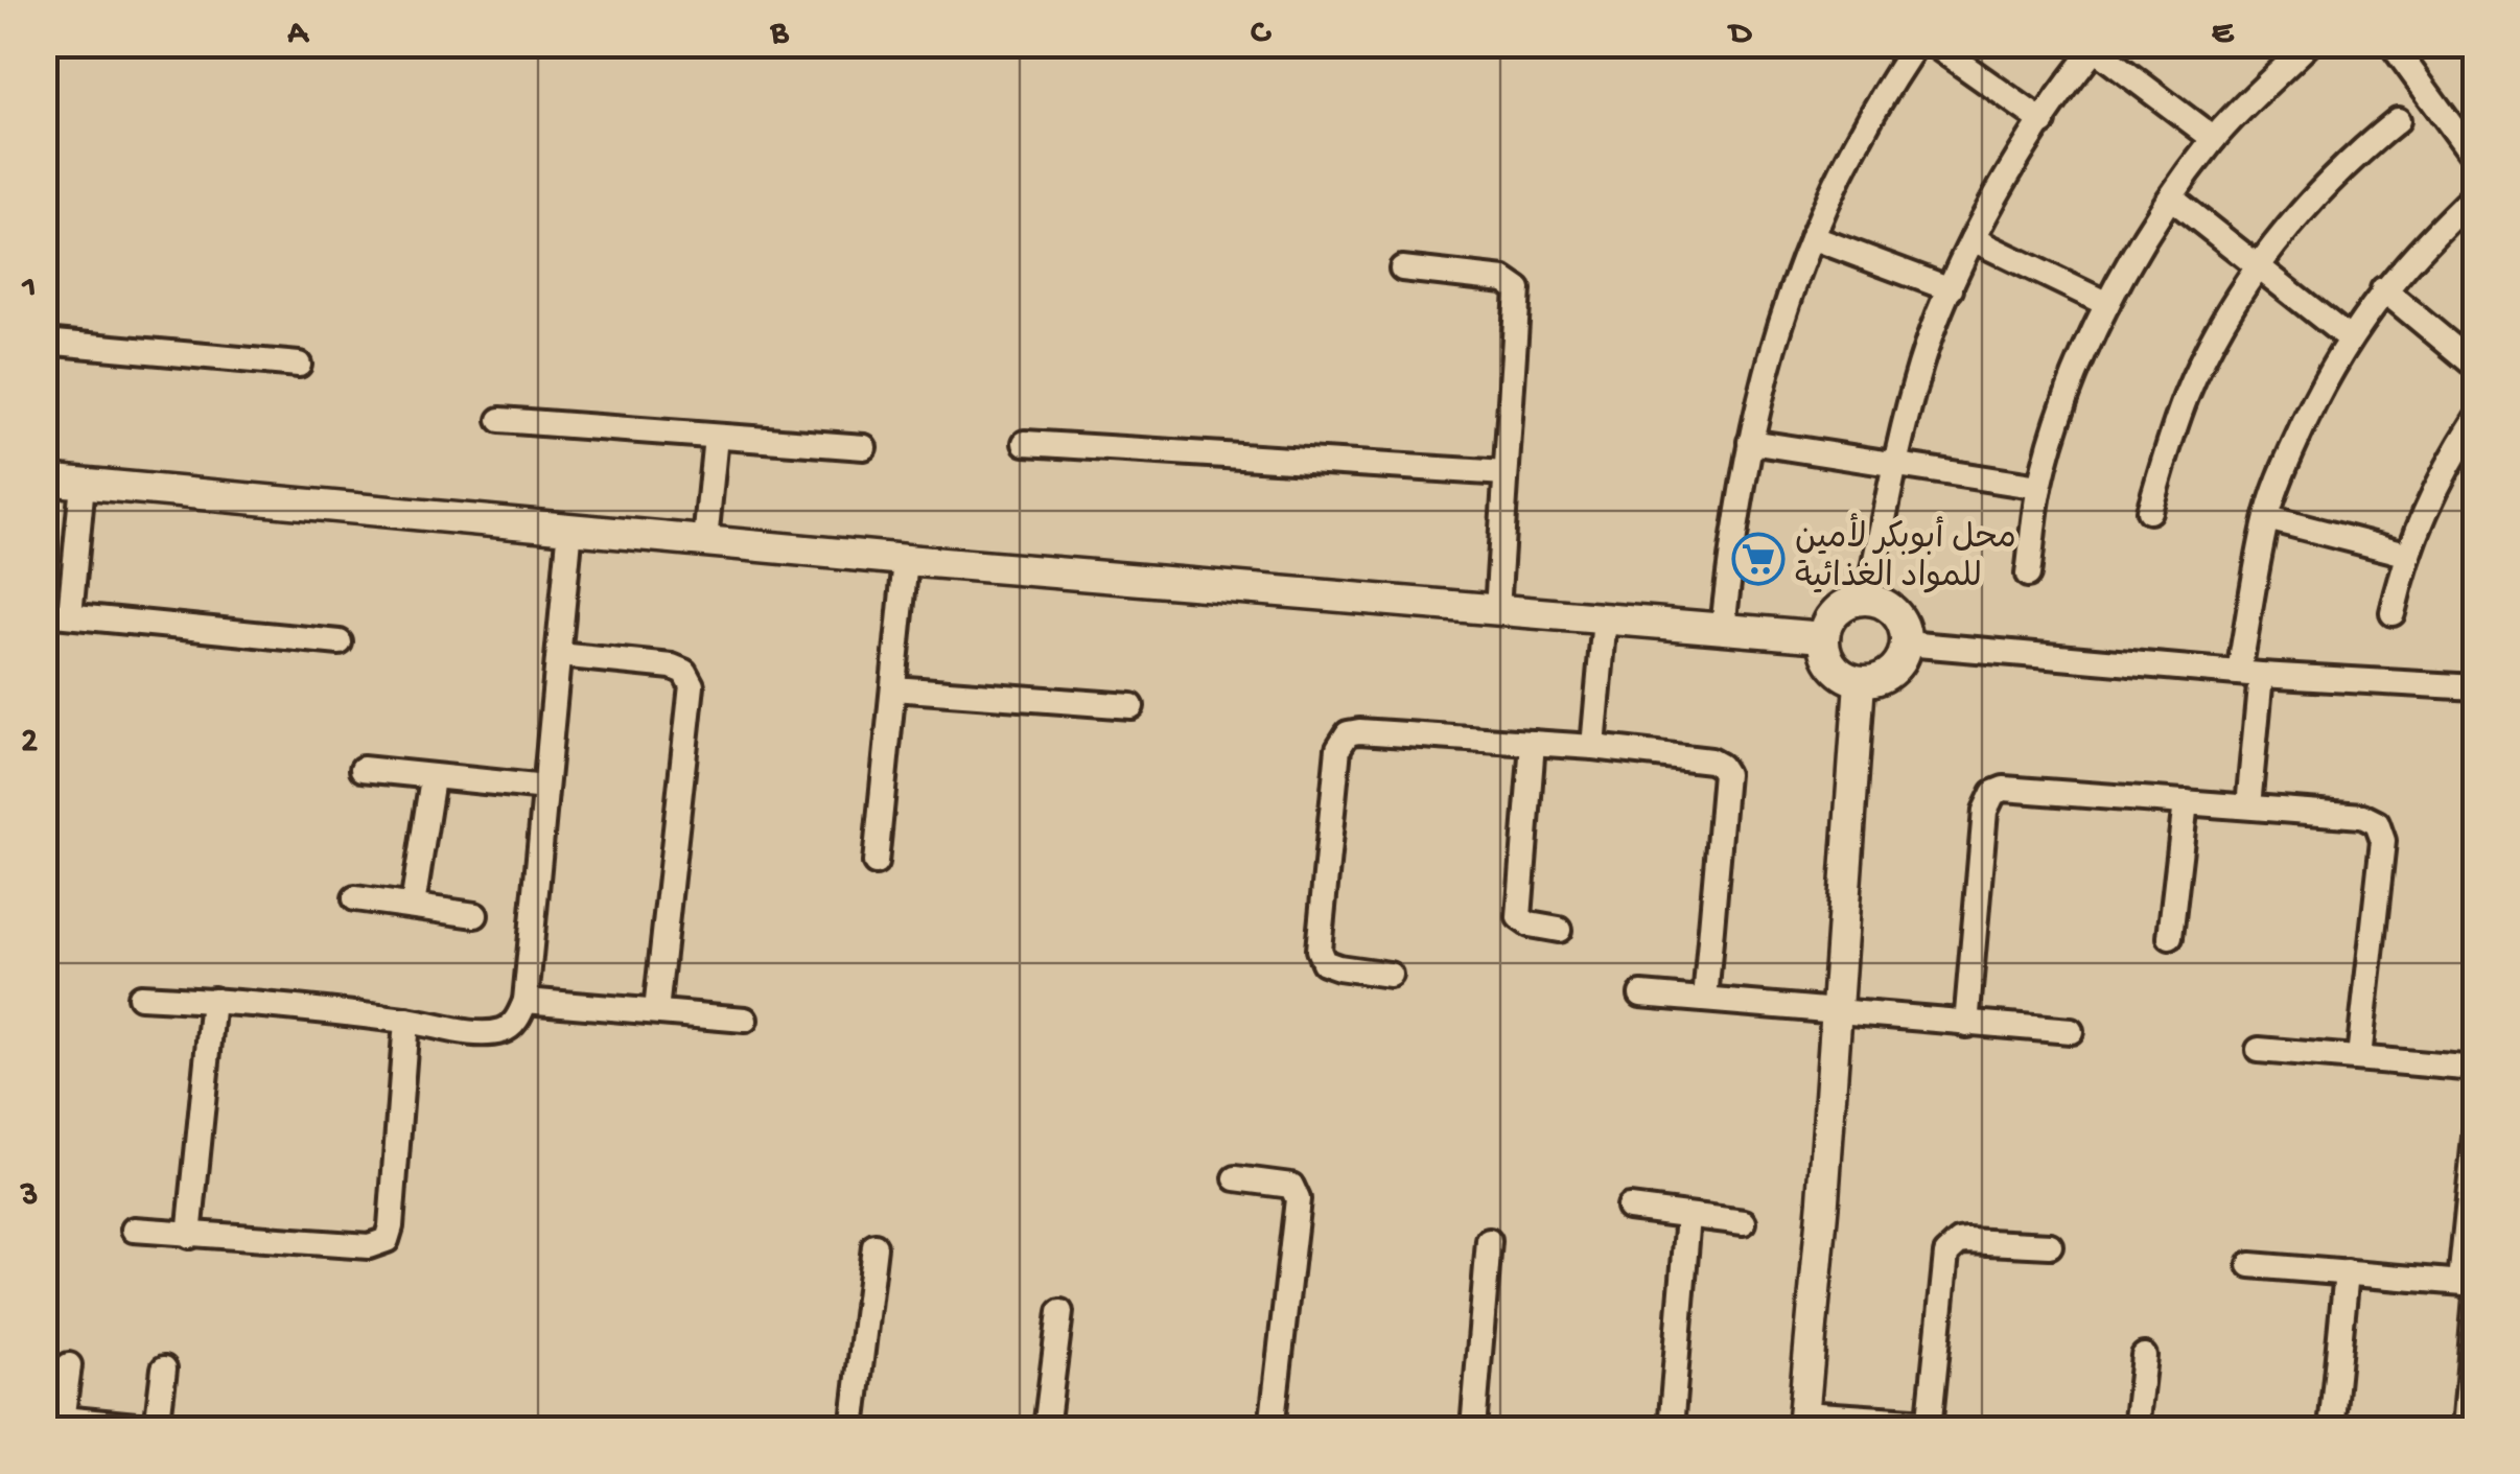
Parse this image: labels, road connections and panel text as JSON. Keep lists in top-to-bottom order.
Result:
{
  "places": {
    "supermarket": ["محل أبوبكر لأمين للمواد الغذائية"]
  },
  "grid": {
    "columns": [
      "A",
      "B",
      "C",
      "D",
      "E"
    ],
    "rows": ["1", "2", "3"]
  }
}
